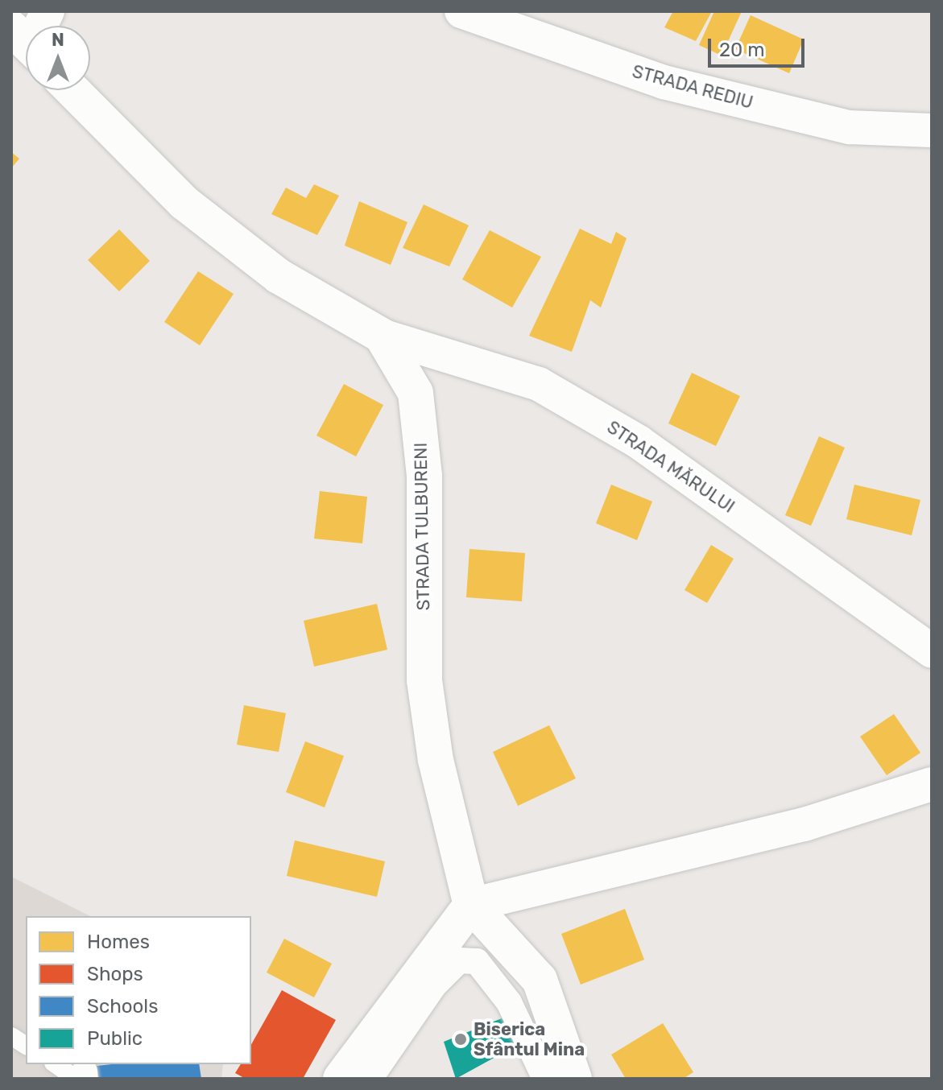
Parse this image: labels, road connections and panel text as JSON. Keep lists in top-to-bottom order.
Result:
{
  "streets": {
    "street": ["STRADA REDIU", "STRADA MĂRULUI", "STRADA TULBURENI"]
  },
  "crossings": [
    ["STRADA MĂRULUI", "STRADA TULBURENI"]
  ],
  "places": ["Biserica Sfântul Mina"],
  "legend": [
    "Homes",
    "Shops",
    "Schools",
    "Public"
  ],
  "scale_bar": "20 m",
  "north": "top"
}
